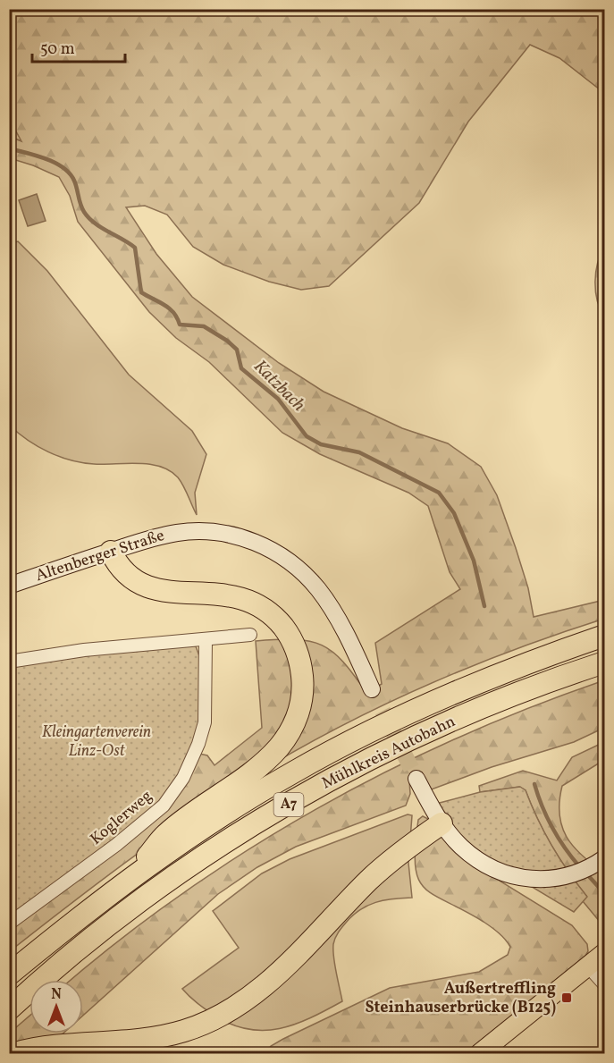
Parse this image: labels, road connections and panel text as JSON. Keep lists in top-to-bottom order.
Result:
{
  "streets": {
    "highway": ["Mühlkreis Autobahn", "A7"],
    "street": ["Altenberger Straße", "Koglerweg"]
  },
  "water": ["Katzbach"],
  "parks": ["Kleingartenverein Linz-Ost"],
  "places": {
    "transit": ["Außertreffling Steinhauserbrücke (B125)"]
  },
  "scale_bar": "50 m",
  "north": "top"
}
